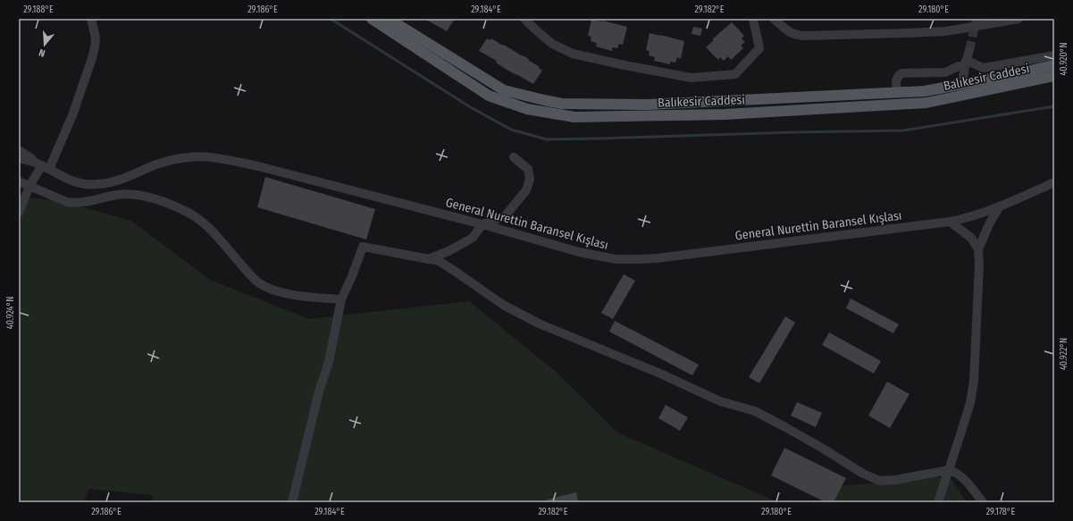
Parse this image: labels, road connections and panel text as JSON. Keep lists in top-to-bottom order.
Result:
{
  "streets": {
    "main road": ["Balıkesir Caddesi"],
    "street": ["General Nurettin Baransel Kışlası"]
  },
  "north": "bottom",
  "coordinates": [
    "29.188°E",
    "29.186°E",
    "29.184°E",
    "29.182°E",
    "29.180°E",
    "40.920°N",
    "40.924°N",
    "40.922°N",
    "29.178°E"
  ]
}
